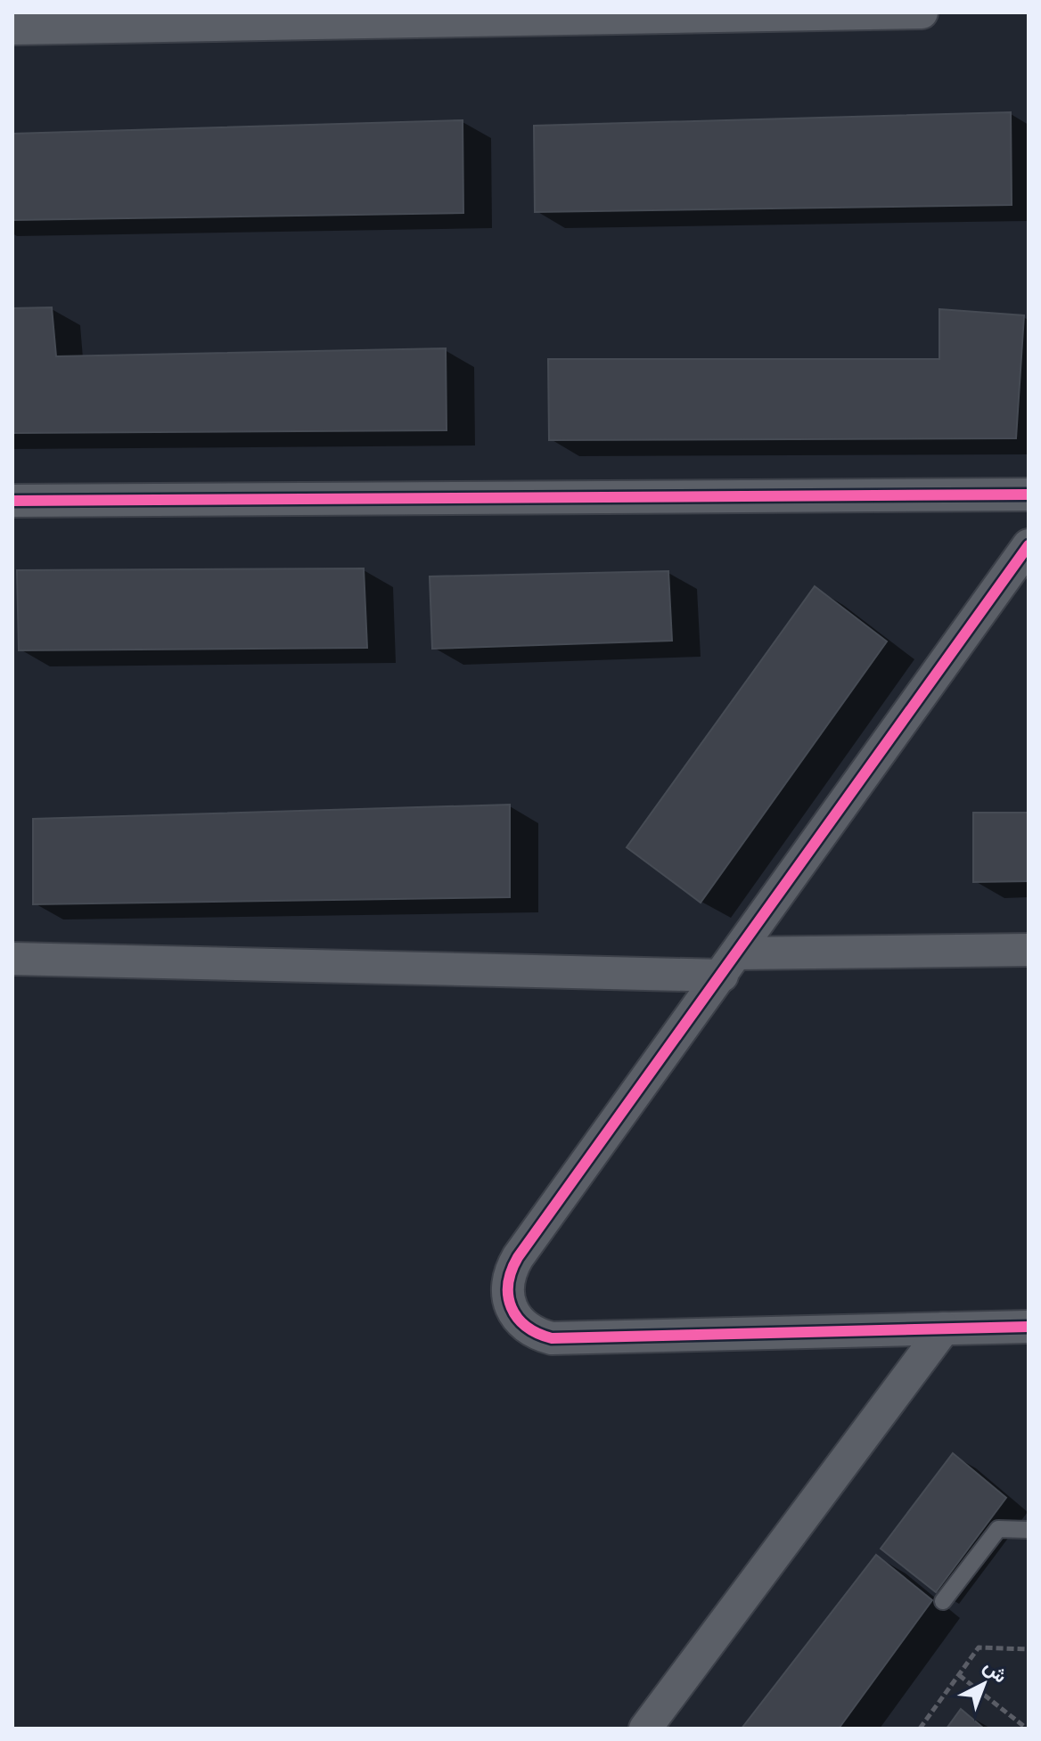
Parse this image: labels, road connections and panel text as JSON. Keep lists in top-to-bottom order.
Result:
{
  "north": "top right"
}
